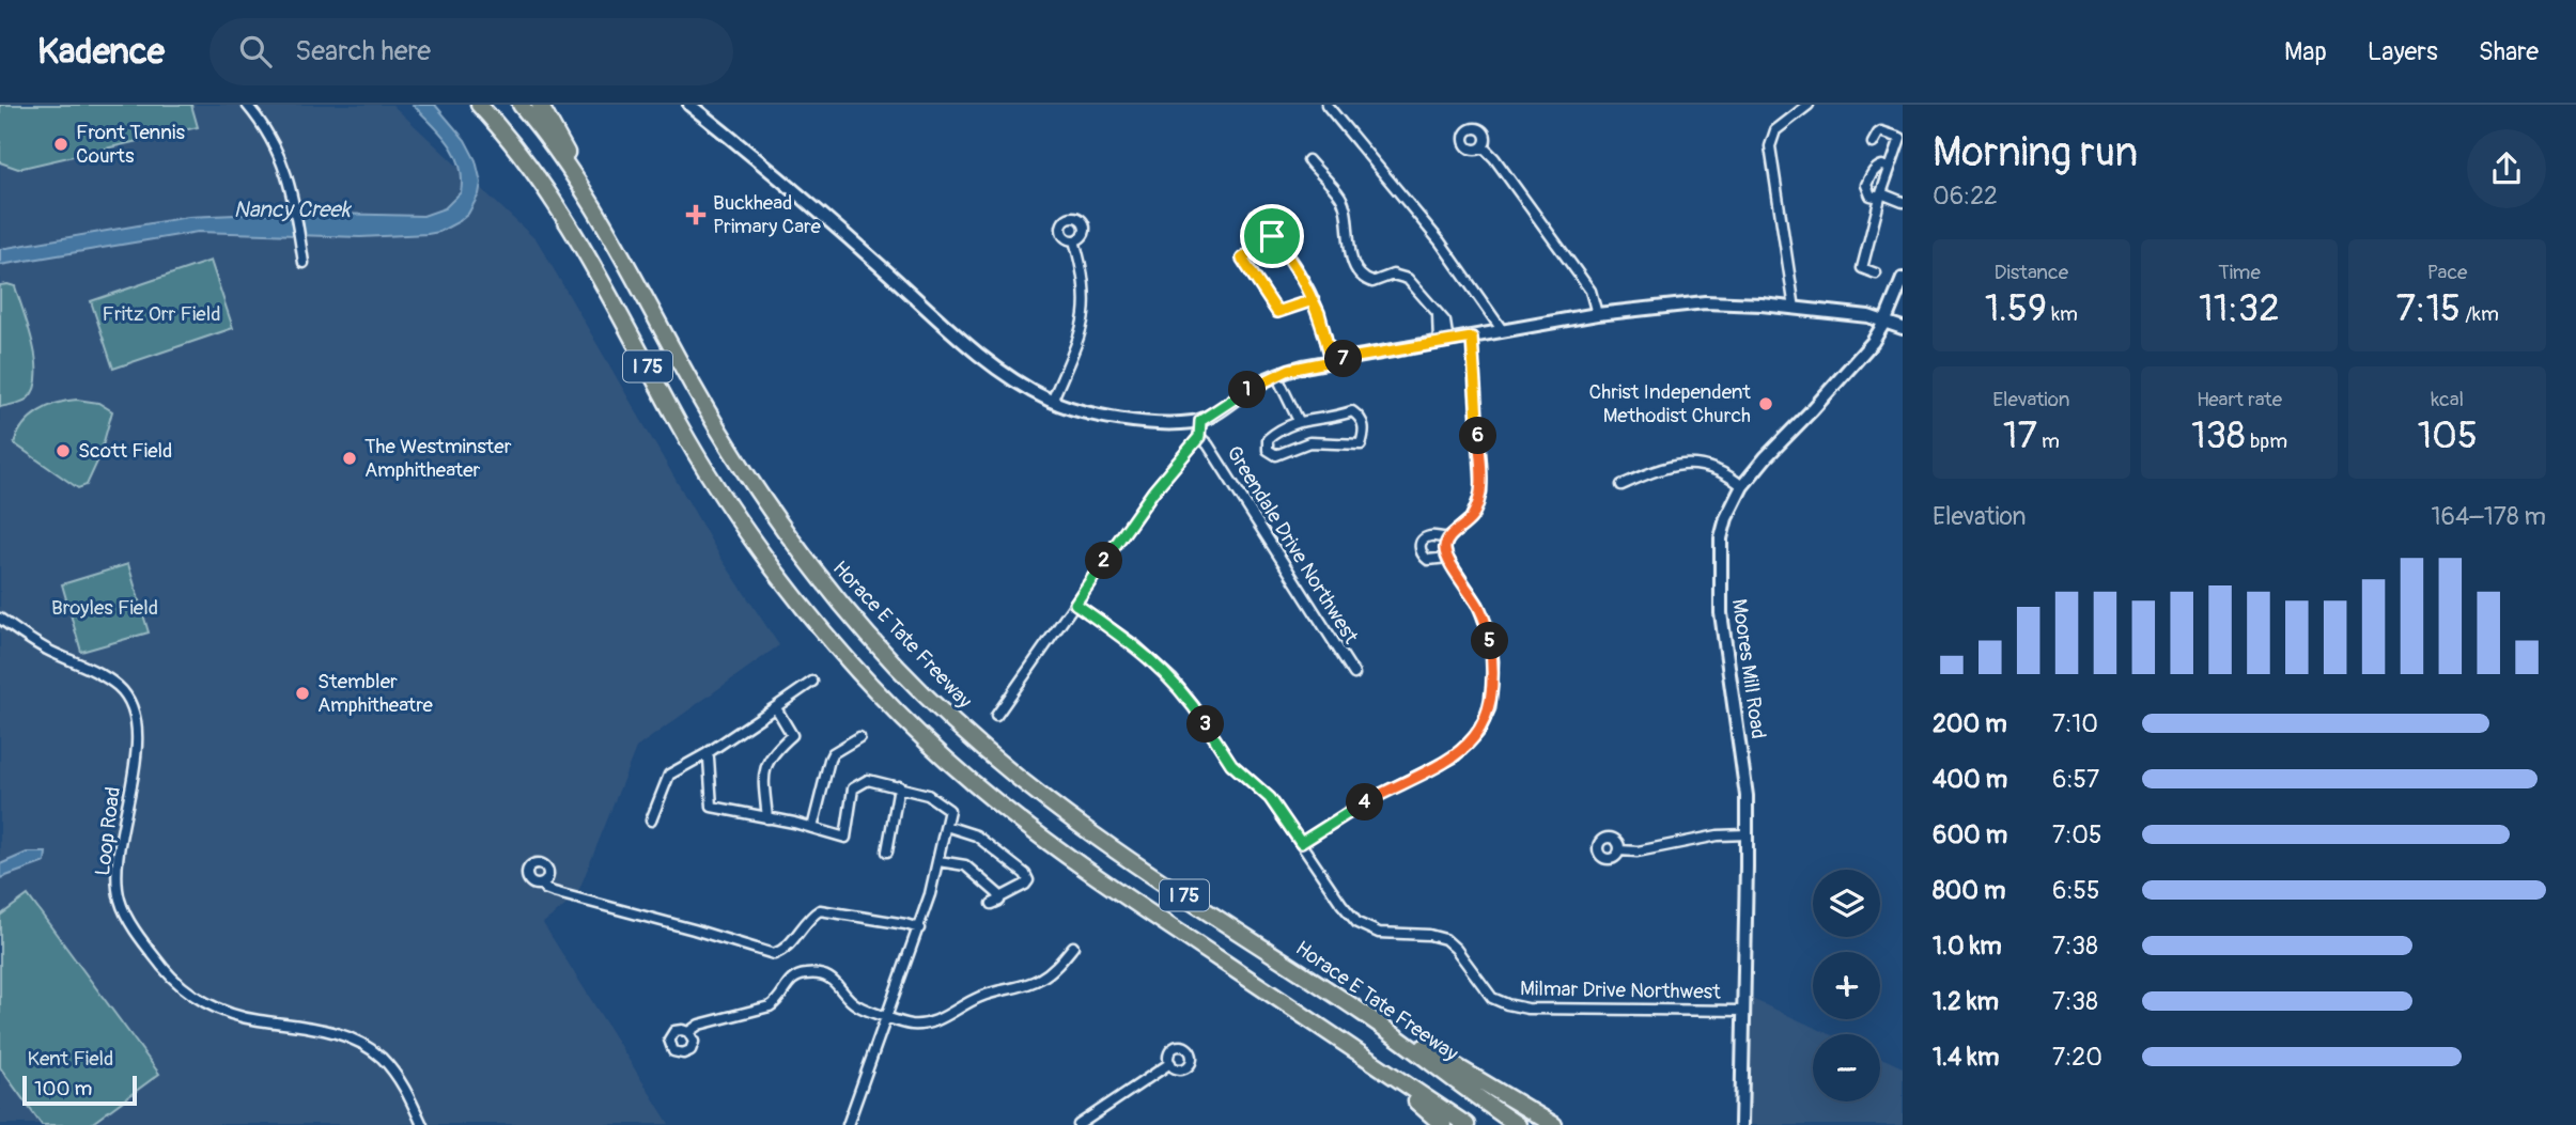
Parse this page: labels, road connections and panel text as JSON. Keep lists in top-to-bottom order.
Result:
{
  "streets": {
    "highway": ["I 75", "Horace E Tate Freeway"],
    "main road": ["Moores Mill Road"],
    "street": ["Greendale Drive Northwest", "Loop Road", "Milmar Drive Northwest"]
  },
  "crossings": [
    ["Moores Mill Road", "Milmar Drive Northwest"]
  ],
  "water": ["Nancy Creek"],
  "parks": ["Fritz Orr Field", "Broyles Field", "Kent Field"],
  "places": {
    "other": [
      "Front Tennis Courts",
      "Christ Independent Methodist Church",
      "Scott Field",
      "The Westminster Amphitheater",
      "Stembler Amphitheatre"
    ],
    "health": ["Buckhead Primary Care"]
  },
  "scale_bar": "100 m",
  "page": {
    "header": "Kadence",
    "search": "Search here",
    "nav": ["Map", "Layers", "Share"],
    "heading": ["Morning run", "06:22"],
    "stats": [
      ["Distance", "1.59 km"],
      ["Time", "11:32"],
      ["Pace", "7:15 /km"],
      ["Elevation", "17 m"],
      ["Heart rate", "138 bpm"],
      ["kcal", "105"]
    ],
    "pins": [
      "7",
      "1",
      "6",
      "2",
      "5",
      "3",
      "4"
    ],
    "chart": ["Elevation", "164–178 m"],
    "list": [
      {
        "name": "200 m",
        "note": "7:10"
      },
      {
        "name": "400 m",
        "note": "6:57"
      },
      {
        "name": "600 m",
        "note": "7:05"
      },
      {
        "name": "800 m",
        "note": "6:55"
      },
      {
        "name": "1.0 km",
        "note": "7:38"
      },
      {
        "name": "1.2 km",
        "note": "7:38"
      },
      {
        "name": "1.4 km",
        "note": "7:20"
      }
    ],
    "map_buttons": ["+", "−"],
    "scale": "100 m"
  }
}
